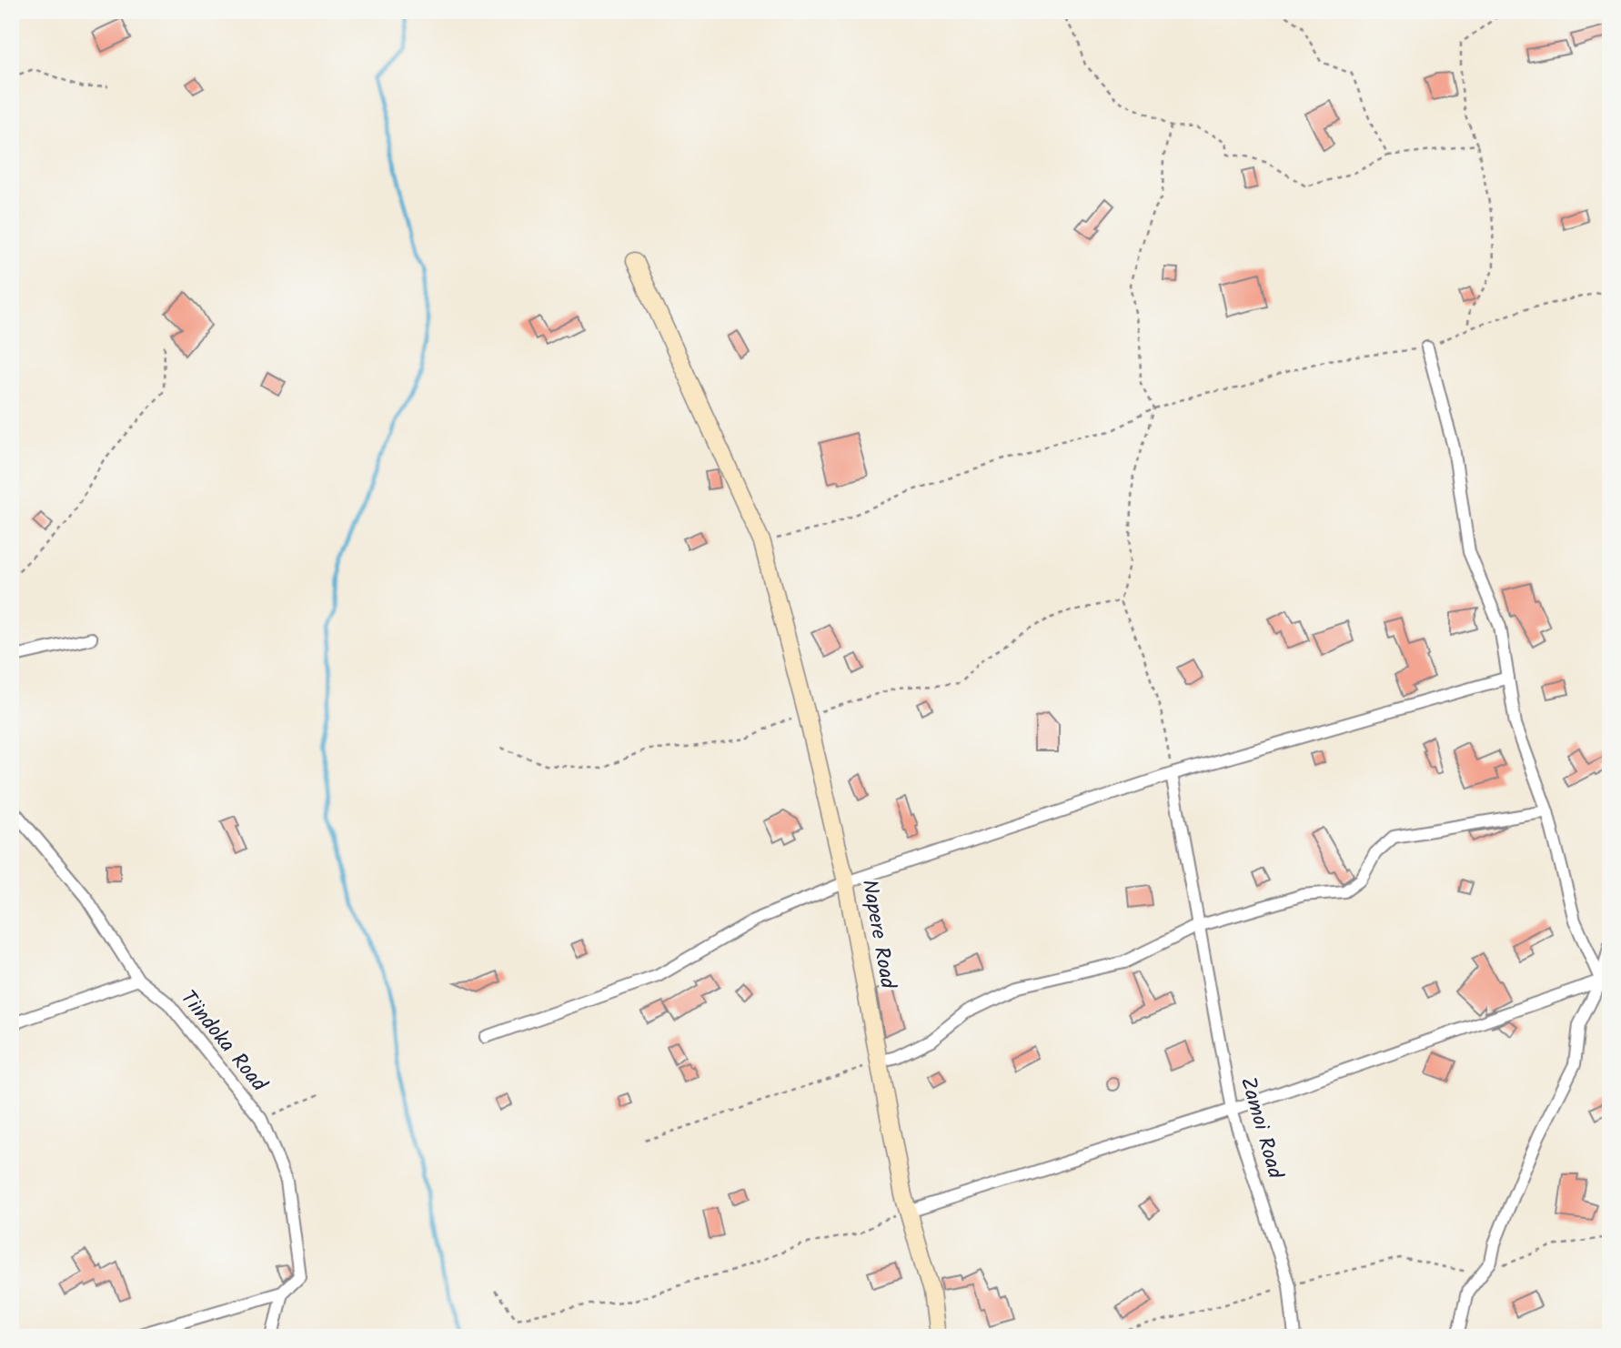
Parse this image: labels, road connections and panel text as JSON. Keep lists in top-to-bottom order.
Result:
{
  "streets": {
    "street": ["Napere Road", "Tiindoka Road", "Zamoi Road"]
  }
}
